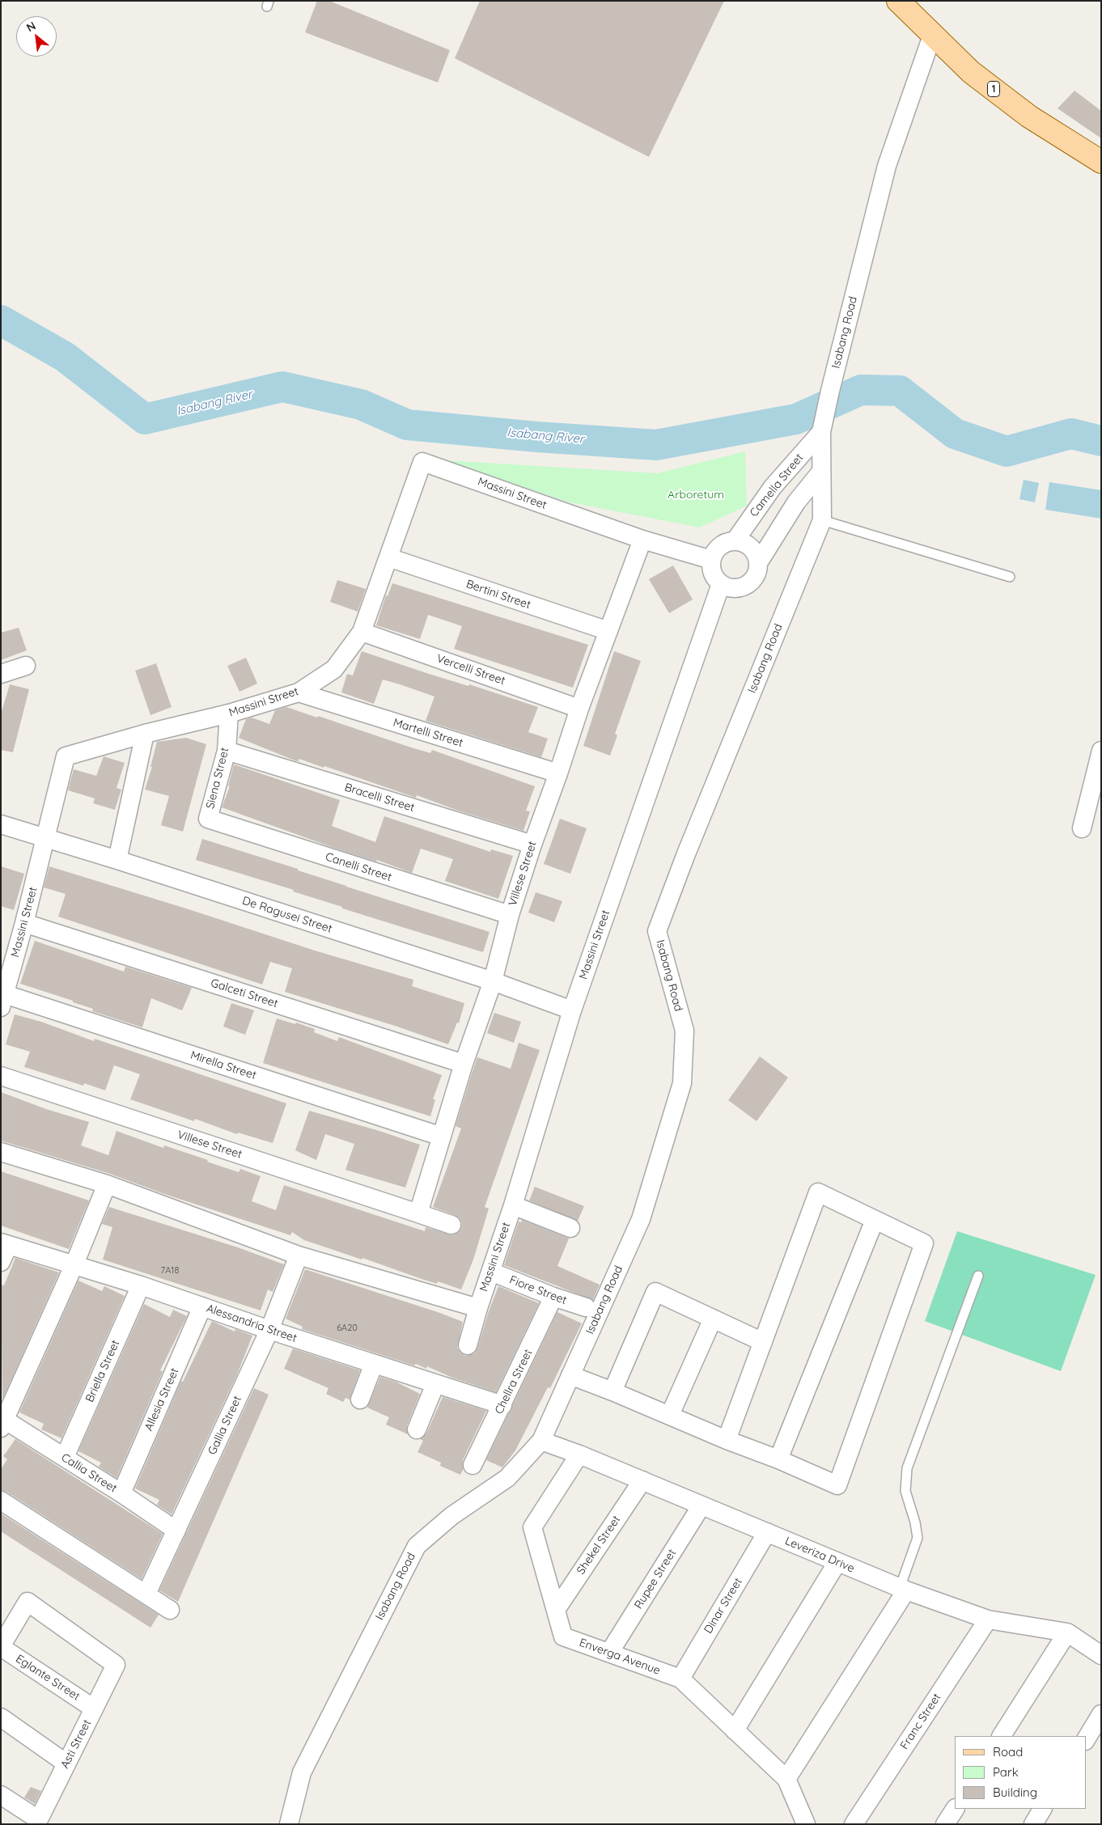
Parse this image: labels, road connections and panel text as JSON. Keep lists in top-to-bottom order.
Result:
{
  "streets": {
    "main road": ["1"],
    "street": [
      "Isabang Road",
      "Camella Street",
      "Massini Street",
      "Bertini Street",
      "Vercelli Street",
      "Martelli Street",
      "Siena Street",
      "Bracelli Street",
      "Canelli Street",
      "Villese Street",
      "De Ragusei Street",
      "Galceti Street",
      "Mirella Street",
      "Fiore Street",
      "Alessandria Street",
      "Briella Street",
      "Chellra Street",
      "Allesia Street",
      "Gallia Street",
      "Callia Street",
      "Shekel Street",
      "Leveriza Drive",
      "Rupee Street",
      "Dinar Street",
      "Enverga Avenue",
      "Eglante Street",
      "Franc Street",
      "Asti Street"
    ]
  },
  "crossings": [
    ["1", "Isabang Road"],
    ["Isabang Road", "Camella Street"],
    ["Isabang Road", "Leveriza Drive"],
    ["Camella Street", "Massini Street"],
    ["Massini Street", "Bertini Street"],
    ["Massini Street", "Vercelli Street"],
    ["Massini Street", "Martelli Street"],
    ["Massini Street", "Siena Street"],
    ["Massini Street", "Villese Street"],
    ["Massini Street", "De Ragusei Street"],
    ["Massini Street", "Galceti Street"],
    ["Massini Street", "Mirella Street"],
    ["Massini Street", "Fiore Street"],
    ["Bertini Street", "Villese Street"],
    ["Vercelli Street", "Villese Street"],
    ["Martelli Street", "Villese Street"],
    ["Siena Street", "Bracelli Street"],
    ["Siena Street", "Canelli Street"],
    ["Bracelli Street", "Villese Street"],
    ["Canelli Street", "Villese Street"],
    ["Villese Street", "De Ragusei Street"],
    ["Villese Street", "Galceti Street"],
    ["Villese Street", "Mirella Street"],
    ["Fiore Street", "Chellra Street"],
    ["Alessandria Street", "Briella Street"],
    ["Alessandria Street", "Chellra Street"],
    ["Alessandria Street", "Allesia Street"],
    ["Alessandria Street", "Gallia Street"],
    ["Briella Street", "Callia Street"],
    ["Allesia Street", "Callia Street"],
    ["Gallia Street", "Callia Street"],
    ["Shekel Street", "Leveriza Drive"],
    ["Shekel Street", "Enverga Avenue"],
    ["Leveriza Drive", "Rupee Street"],
    ["Leveriza Drive", "Dinar Street"],
    ["Leveriza Drive", "Enverga Avenue"],
    ["Leveriza Drive", "Franc Street"],
    ["Rupee Street", "Enverga Avenue"],
    ["Dinar Street", "Enverga Avenue"],
    ["Eglante Street", "Asti Street"]
  ],
  "water": ["Isabang River"],
  "parks": ["Arboretum"],
  "house_numbers": ["7A18", "6A20"],
  "legend": ["Road", "Park", "Building"],
  "north": "top left"
}
